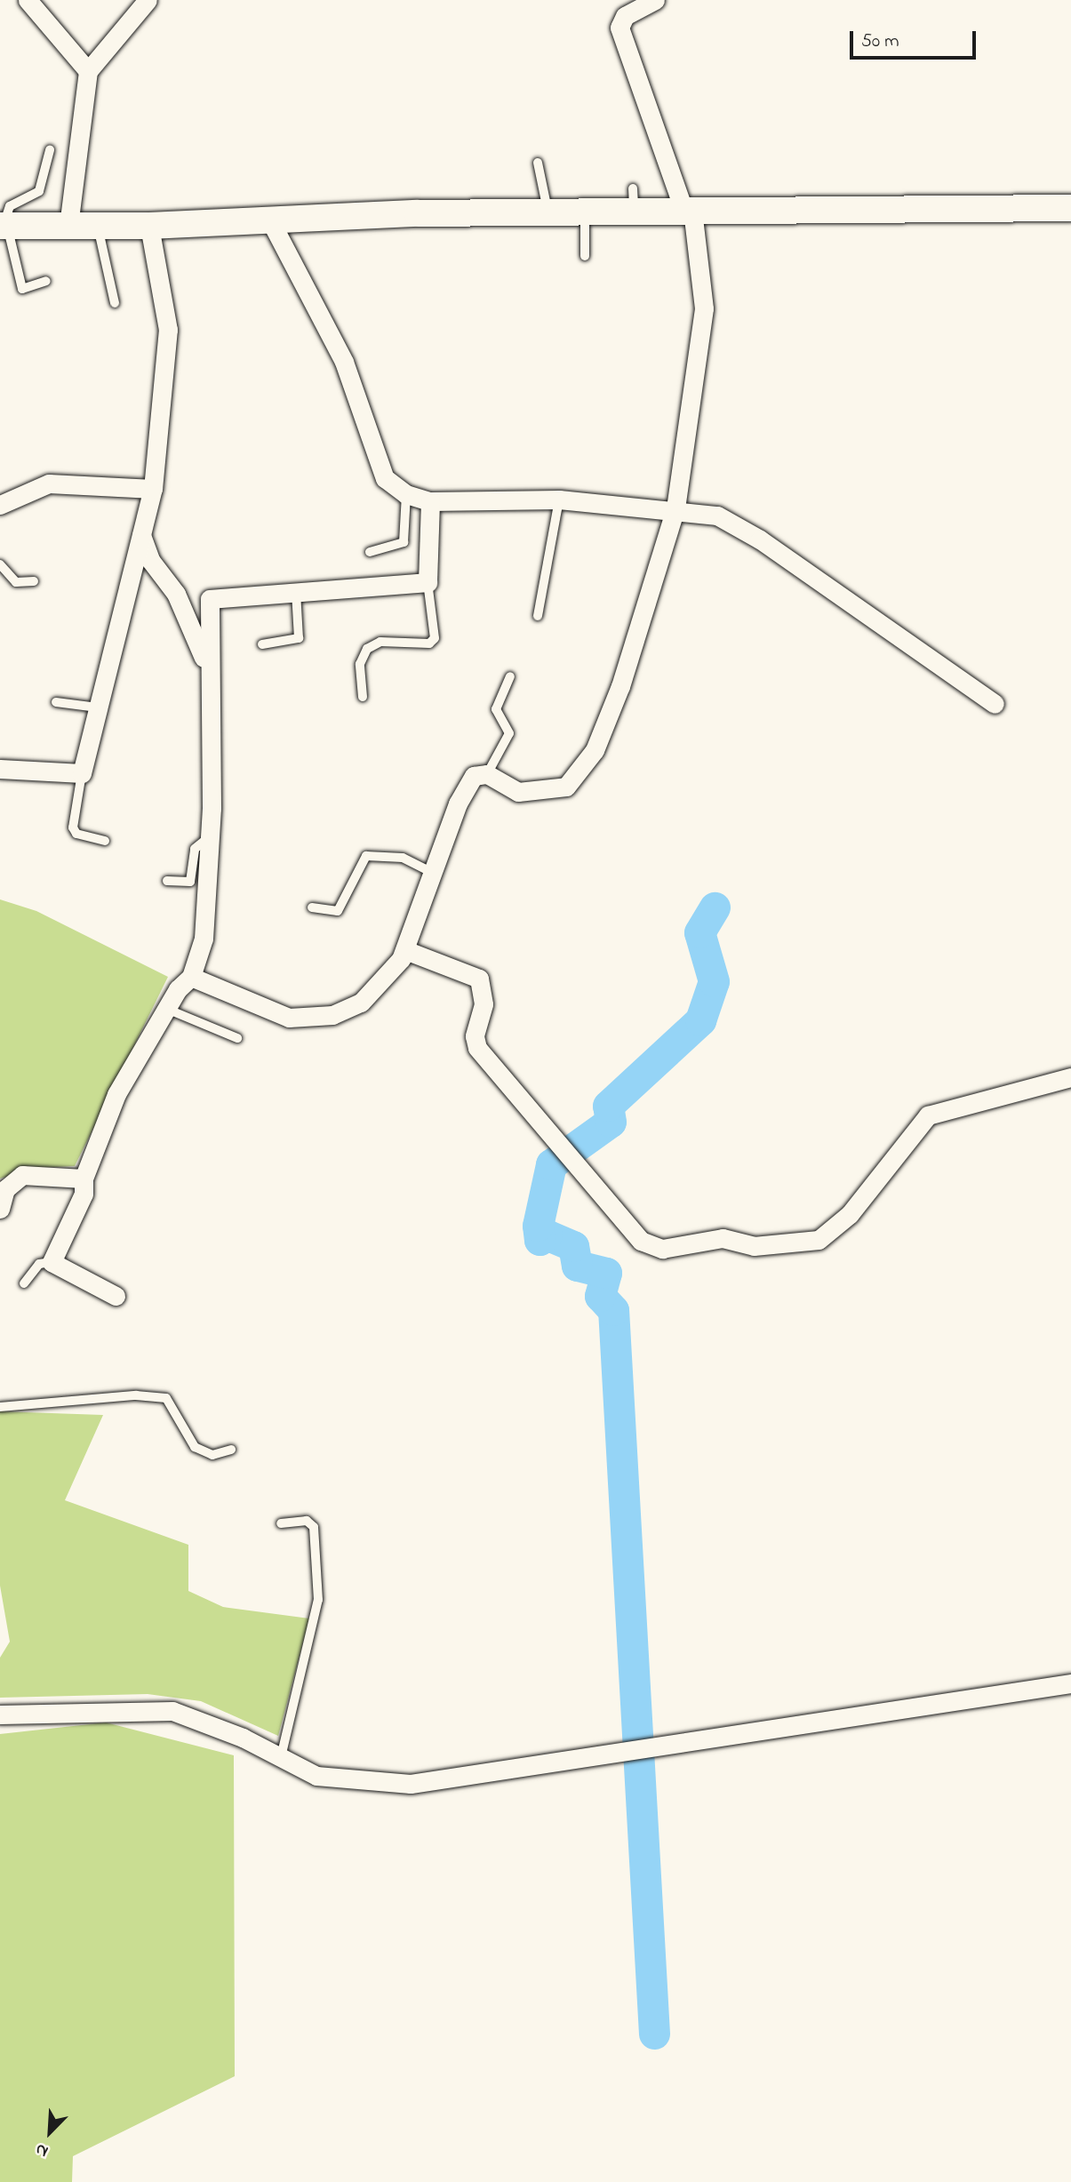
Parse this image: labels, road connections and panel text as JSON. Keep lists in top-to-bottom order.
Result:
{
  "scale_bar": "50 m",
  "north": "bottom left"
}
